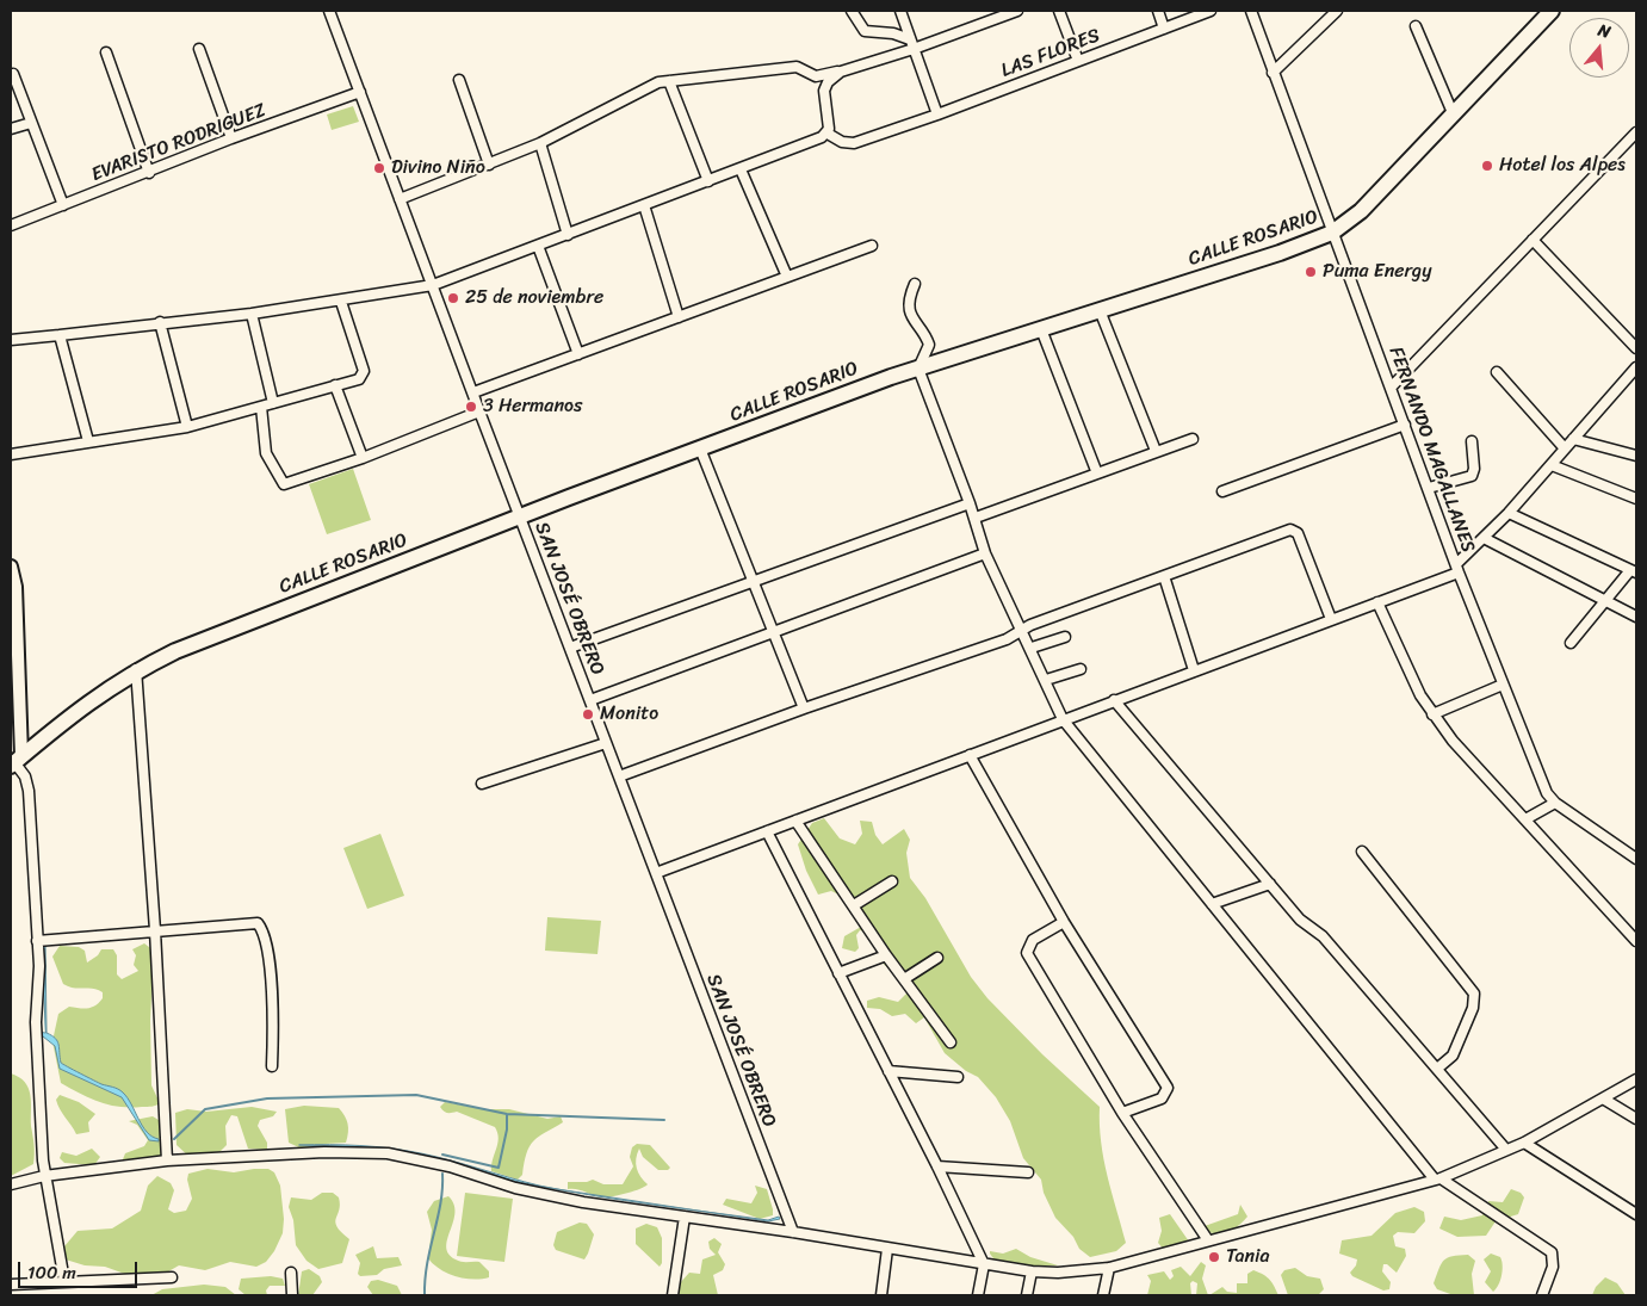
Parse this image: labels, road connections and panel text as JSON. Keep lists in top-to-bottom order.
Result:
{
  "streets": {
    "main road": ["CALLE ROSARIO"],
    "street": [
      "LAS FLORES",
      "EVARISTO RODRIGUEZ",
      "FERNANDO MAGALLANES",
      "SAN JOSÉ OBRERO"
    ]
  },
  "crossings": [
    ["EVARISTO RODRIGUEZ", "SAN JOSÉ OBRERO"],
    ["CALLE ROSARIO", "FERNANDO MAGALLANES"],
    ["CALLE ROSARIO", "SAN JOSÉ OBRERO"]
  ],
  "places": [
    "Hotel los Alpes",
    "Divino Niño",
    "Puma Energy",
    "25 de noviembre",
    "3 Hermanos",
    "Monito",
    "Tania"
  ],
  "scale_bar": "100 m",
  "north": "top"
}
